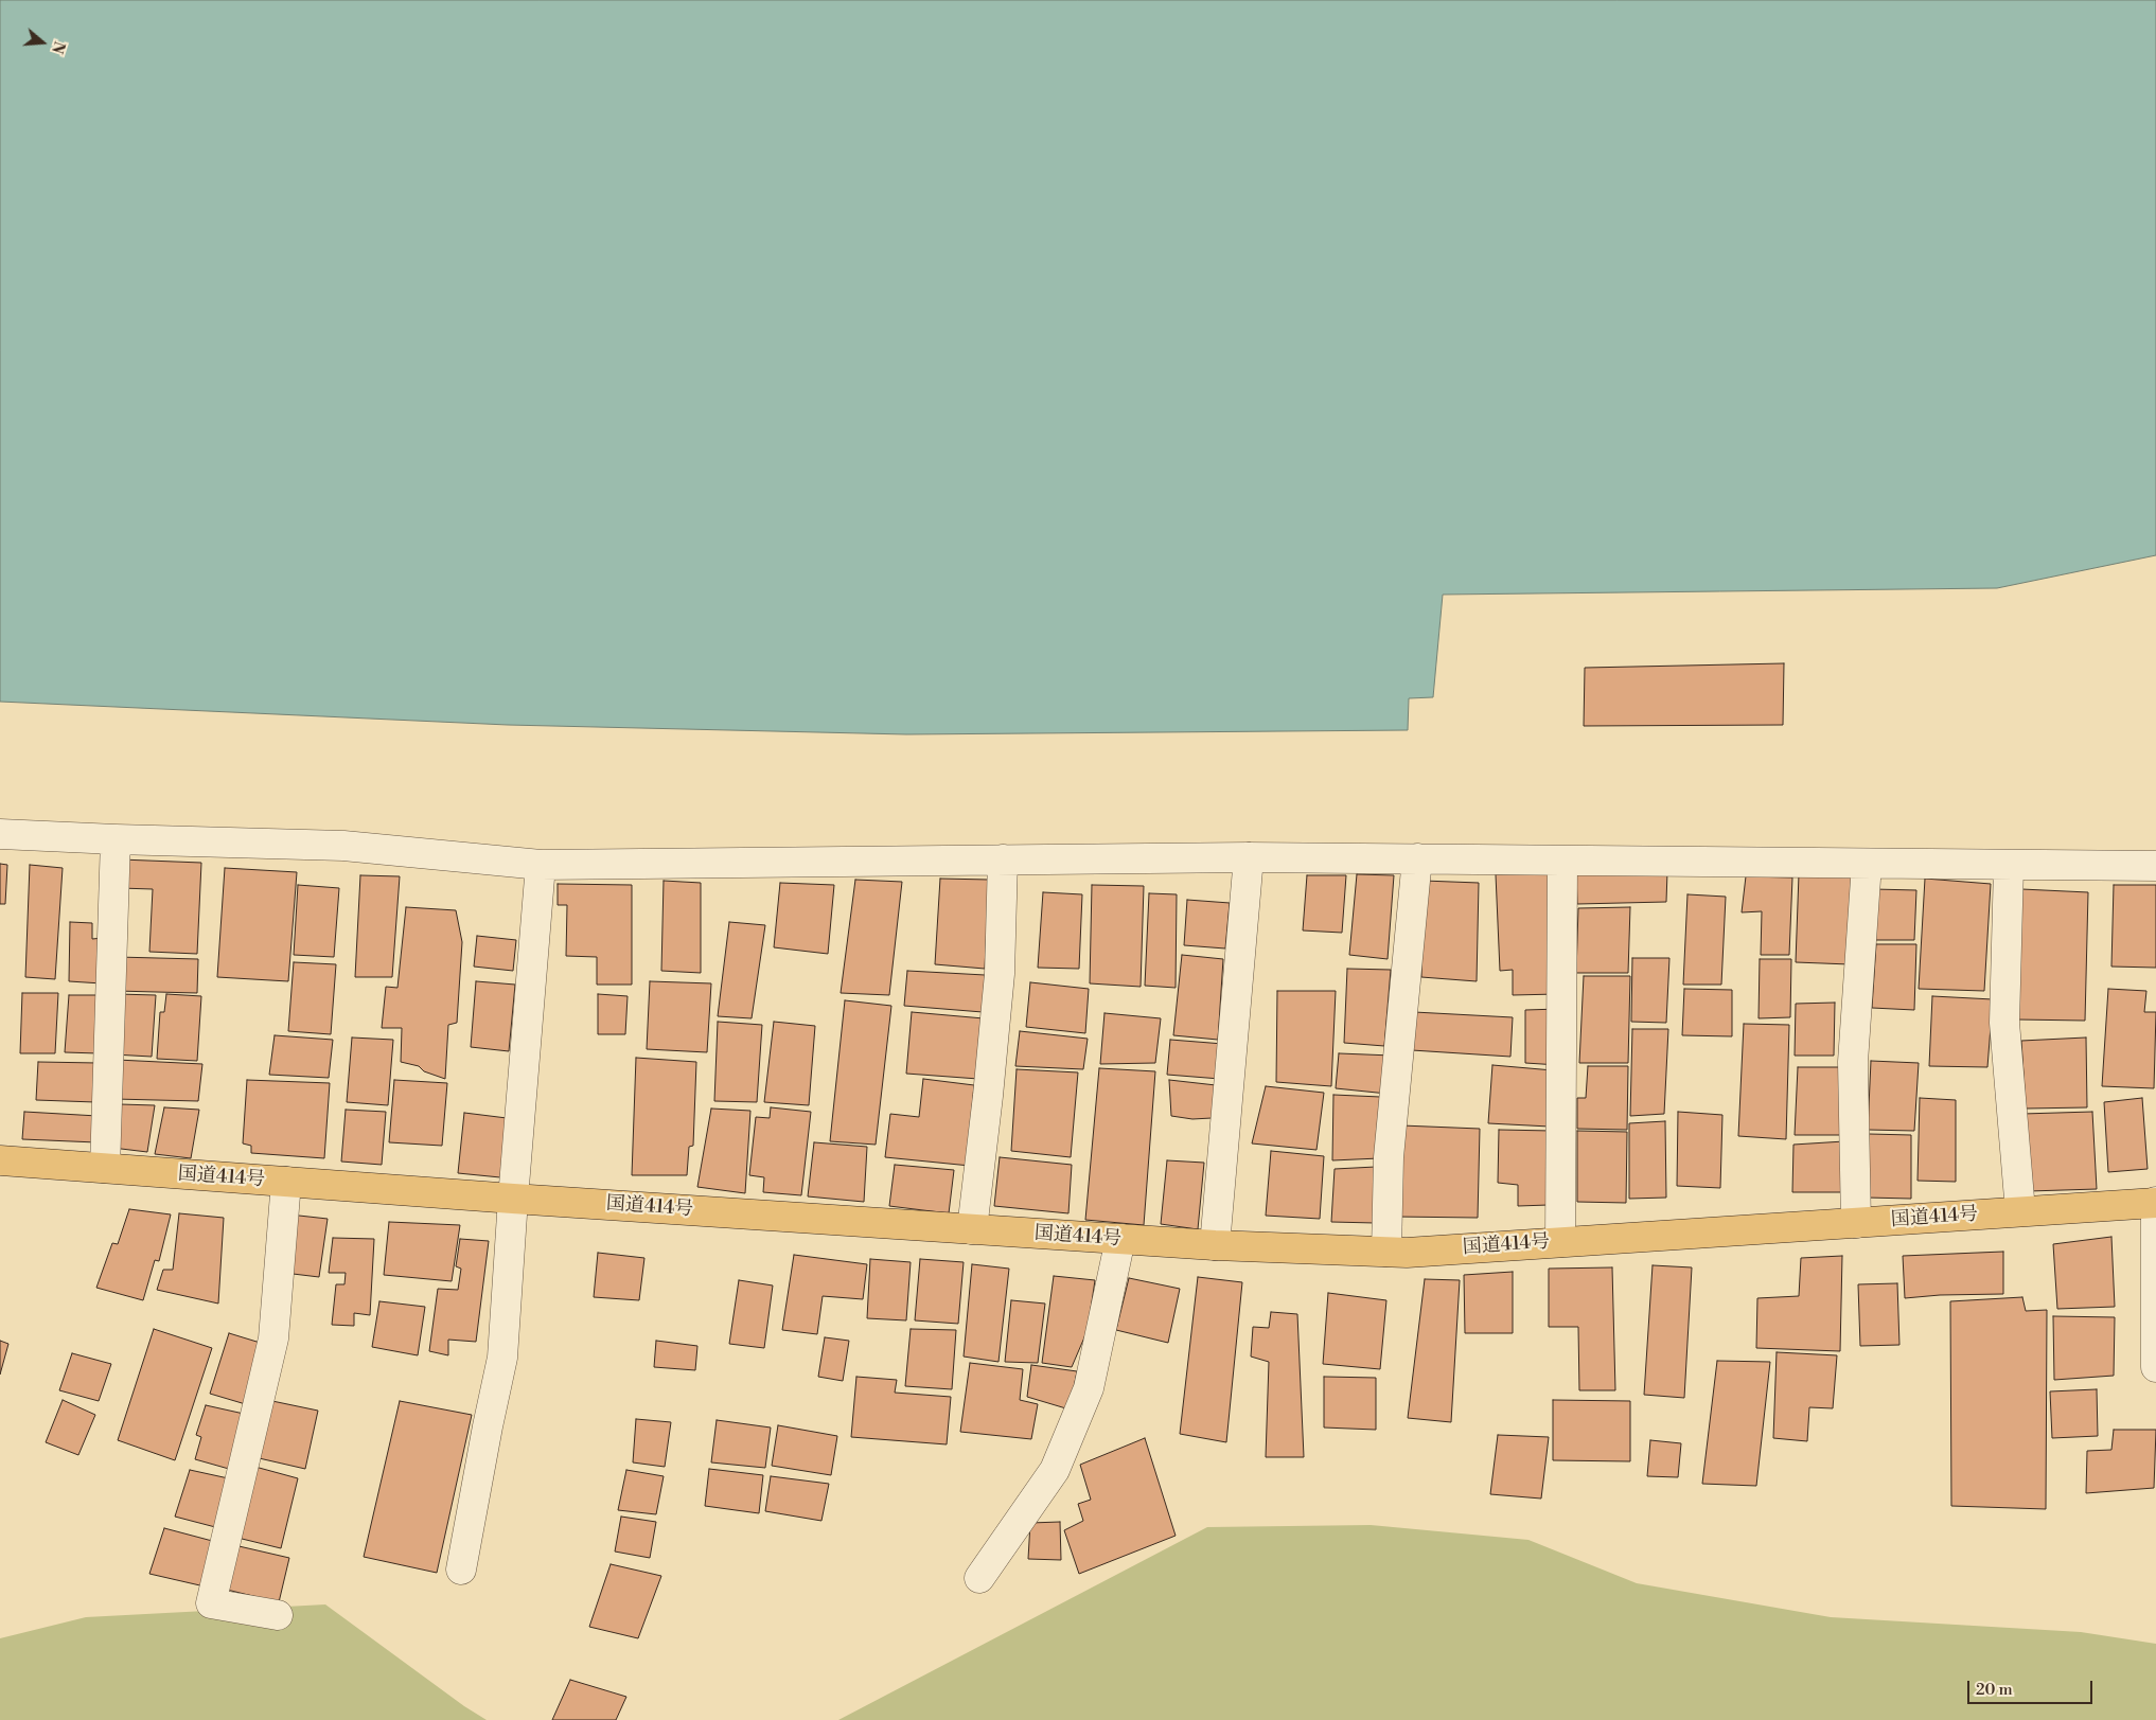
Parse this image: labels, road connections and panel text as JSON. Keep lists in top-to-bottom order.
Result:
{
  "streets": {
    "highway": ["国道414号"]
  },
  "scale_bar": "20 m",
  "north": "right"
}
